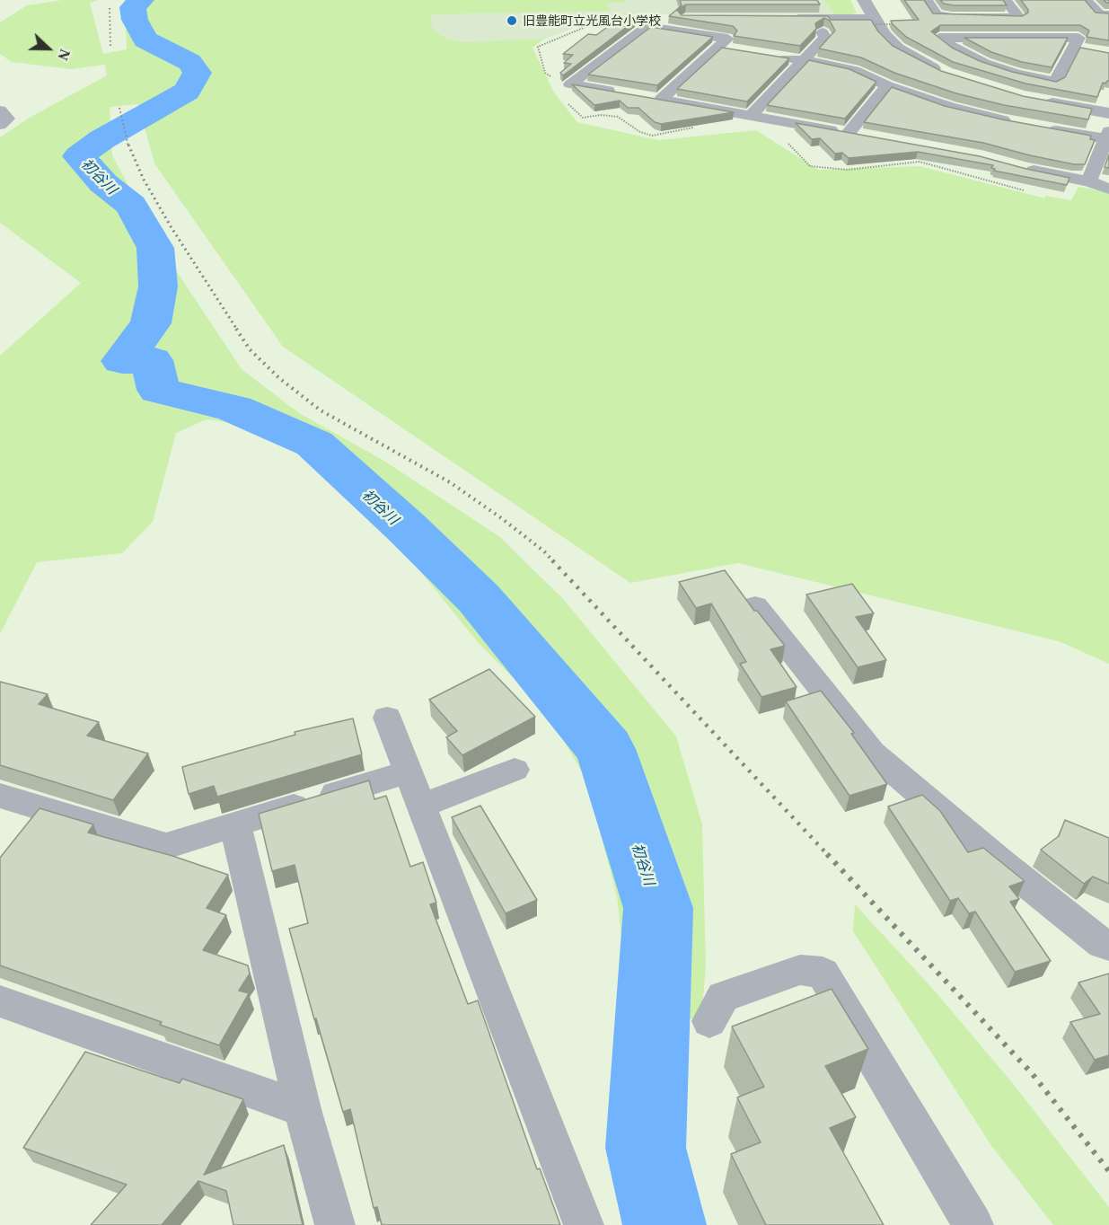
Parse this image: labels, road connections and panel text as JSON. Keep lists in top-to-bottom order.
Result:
{
  "water": ["初谷川"],
  "places": ["旧豊能町立光風台小学校"],
  "north": "right"
}
